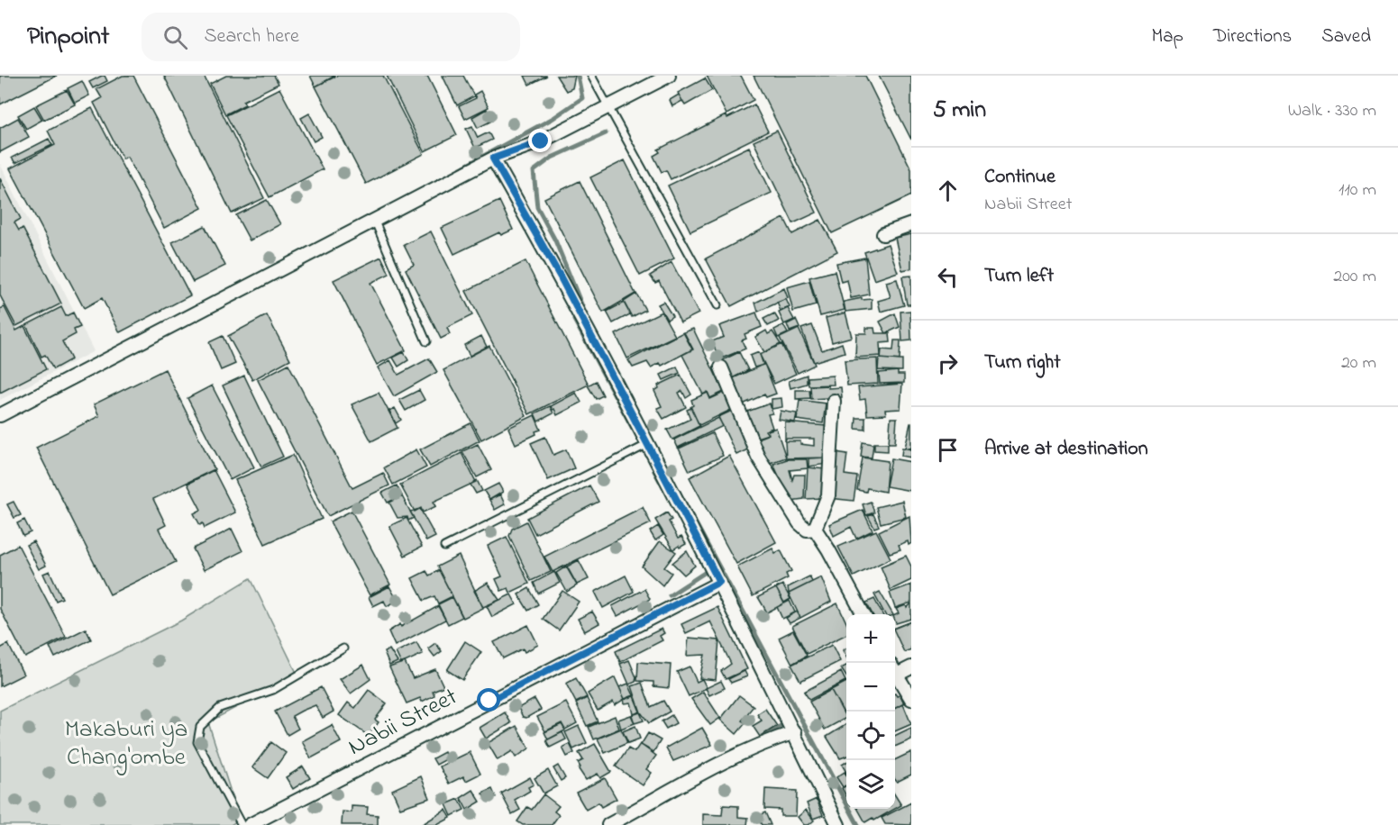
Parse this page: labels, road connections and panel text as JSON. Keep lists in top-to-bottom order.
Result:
{
  "streets": {
    "street": ["Nabii Street"]
  },
  "parks": ["Makaburi ya Chang'ombe"],
  "page": {
    "header": "Pinpoint",
    "search": "Search here",
    "nav": ["Map", "Directions", "Saved"],
    "heading": ["5 min", "Walk · 330 m"],
    "list": [
      ["Continue", "Nabii Street", "110 m"],
      ["Turn left", "200 m"],
      ["Turn right", "20 m"],
      "Arrive at destination"
    ],
    "map_buttons": ["+", "−"]
  }
}
